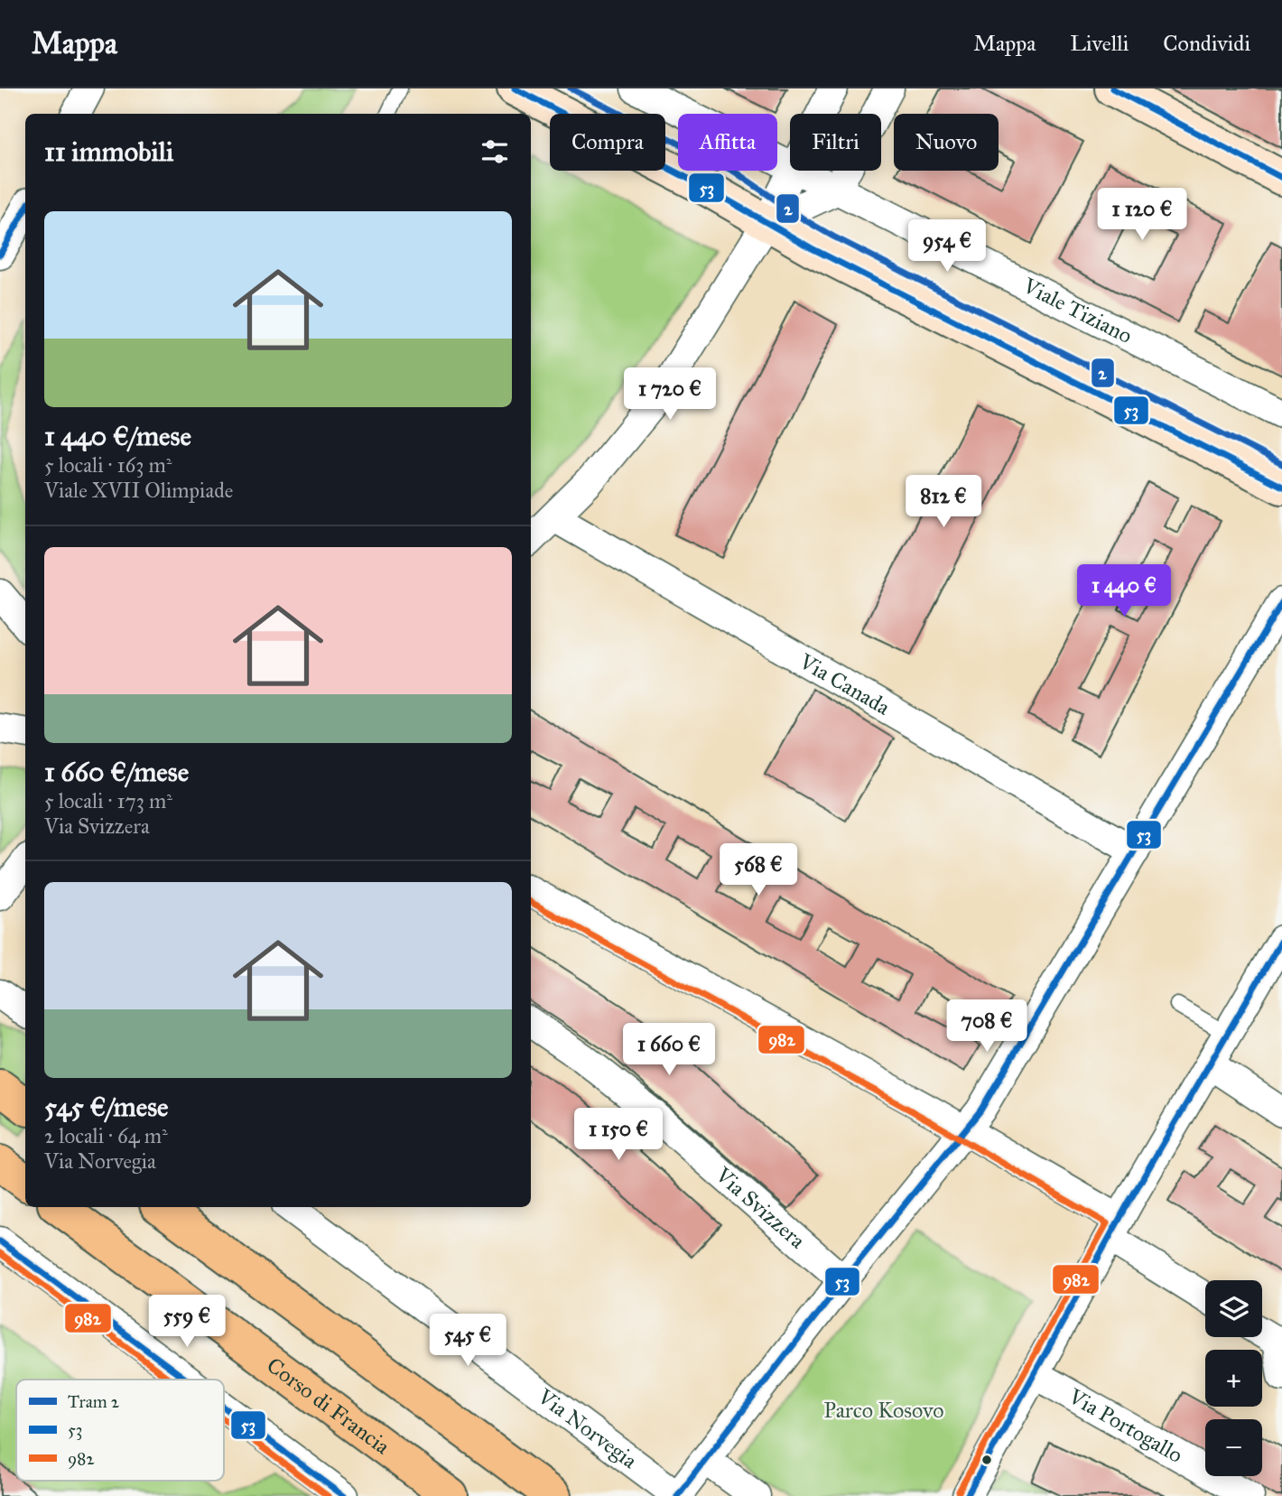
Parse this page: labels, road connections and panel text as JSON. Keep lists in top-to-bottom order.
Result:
{
  "streets": {
    "main road": ["Corso di Francia"],
    "street": [
      "Viale Tiziano",
      "Via Canada",
      "Via Svizzera",
      "Via Portogallo",
      "Via Norvegia"
    ]
  },
  "parks": ["Parco Kosovo"],
  "lines": ["tram line 2", "transit line 53", "transit line 982"],
  "legend": ["Tram 2", "53", "982"],
  "page": {
    "header": "Mappa",
    "nav": ["Mappa", "Livelli", "Condividi"],
    "chip": [
      "Compra",
      "Affitta",
      "Filtri",
      "Nuovo"
    ],
    "heading": "11 immobili",
    "price": [
      "1 120 €",
      "954 €",
      "1 720 €",
      "812 €",
      "1 440 €",
      "568 €",
      "708 €",
      "1 660 €",
      "1 150 €",
      "559 €",
      "545 €"
    ],
    "list": [
      {
        "name": "1 440 €/mese",
        "note": "5 locali · 163 m² · Viale XVII Olimpiade"
      },
      {
        "name": "1 660 €/mese",
        "note": "5 locali · 173 m² · Via Svizzera"
      },
      {
        "name": "545 €/mese",
        "note": "2 locali · 64 m² · Via Norvegia"
      }
    ],
    "map_buttons": ["+", "−"]
  }
}
